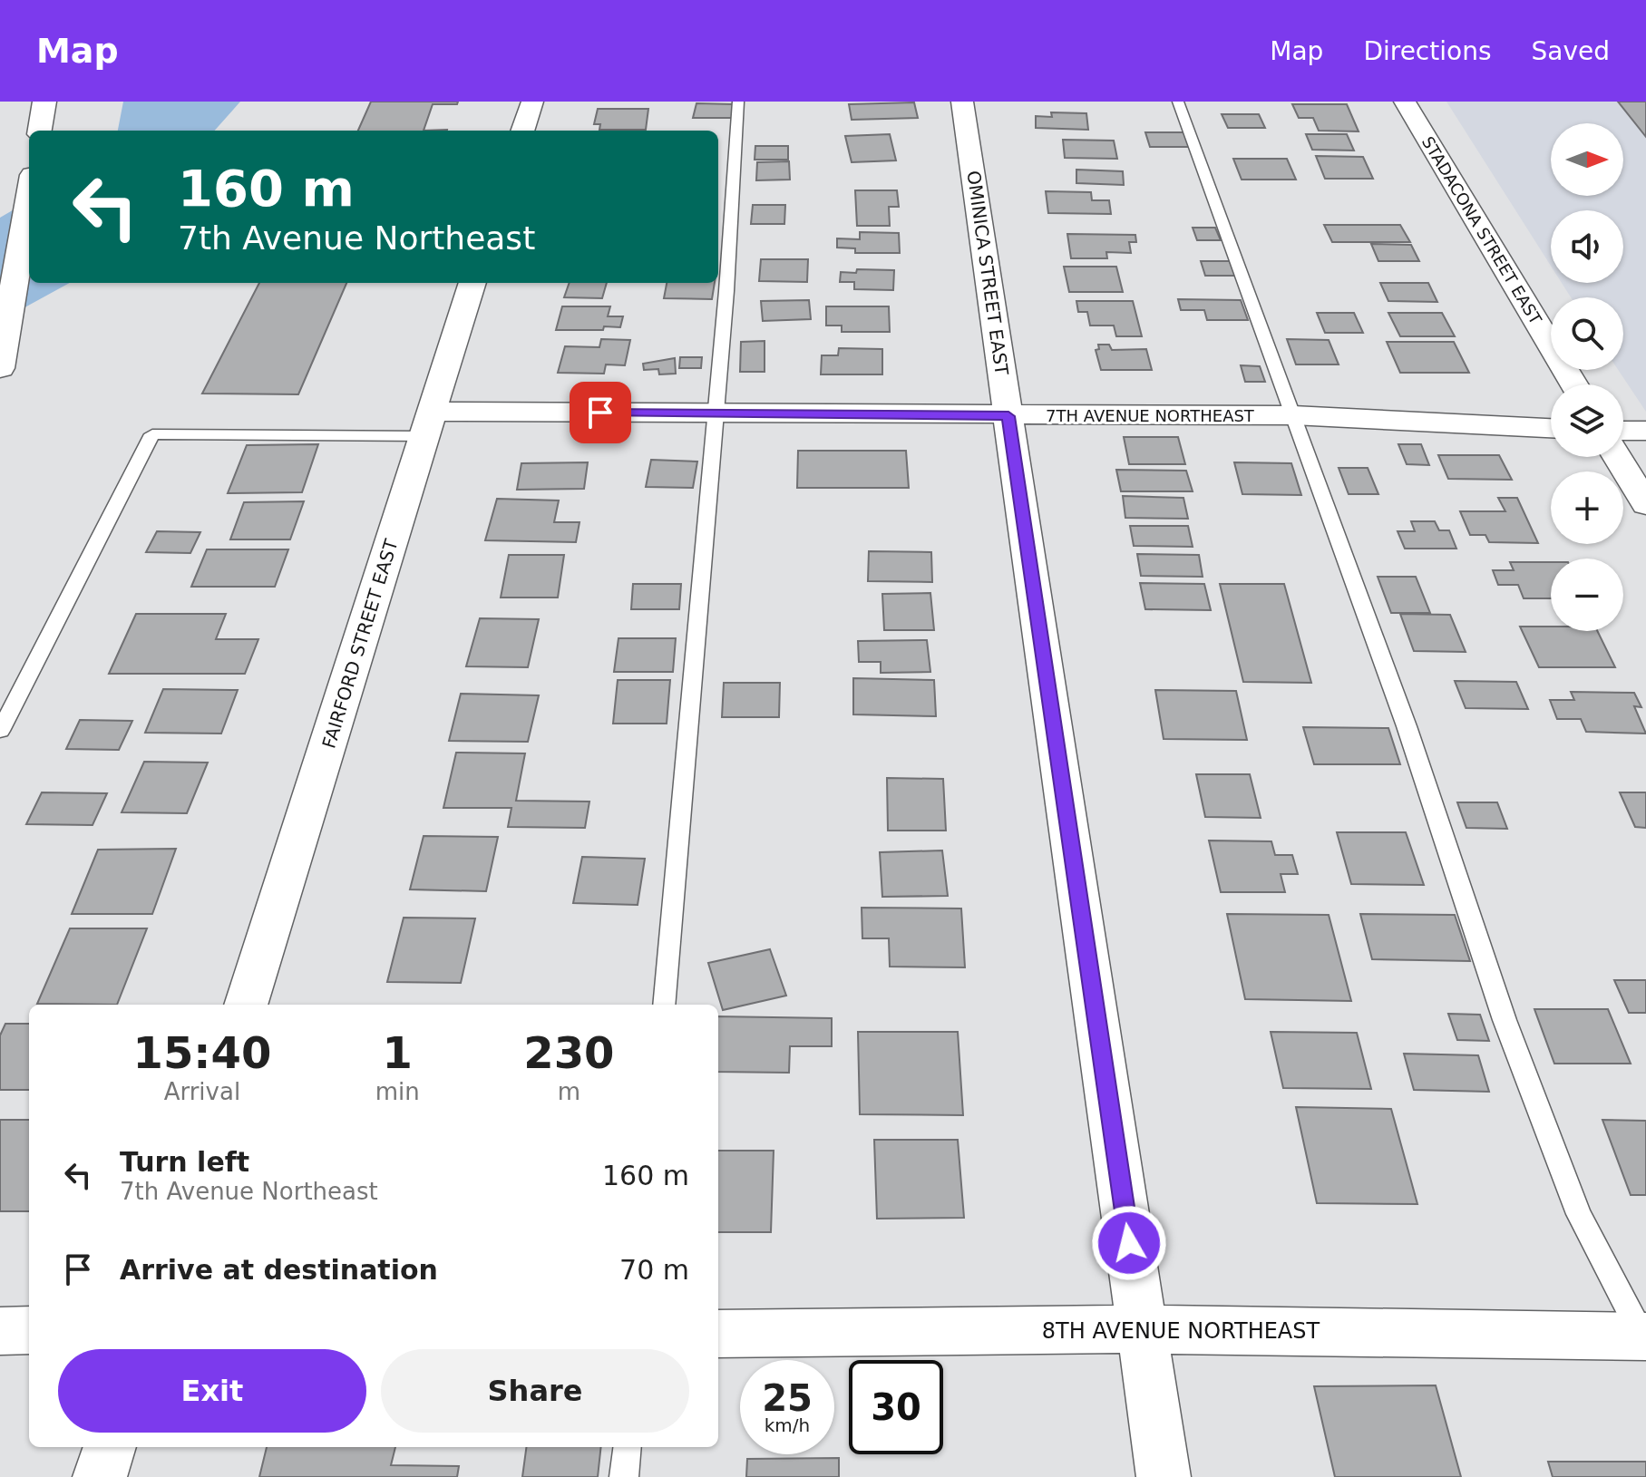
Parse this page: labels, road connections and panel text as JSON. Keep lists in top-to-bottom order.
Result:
{
  "streets": {
    "street": [
      "STADACONA STREET EAST",
      "OMINICA STREET EAST",
      "7TH AVENUE NORTHEAST",
      "FAIRFORD STREET EAST",
      "8TH AVENUE NORTHEAST"
    ]
  },
  "crossings": [
    ["OMINICA STREET EAST", "7TH AVENUE NORTHEAST"],
    ["OMINICA STREET EAST", "8TH AVENUE NORTHEAST"],
    ["7TH AVENUE NORTHEAST", "FAIRFORD STREET EAST"]
  ],
  "north": "right",
  "page": {
    "header": "Map",
    "nav": ["Map", "Directions", "Saved"],
    "map_buttons": ["+", "−"],
    "turn": ["160 m", "7th Avenue Northeast"],
    "eta": [
      "15:40",
      "Arrival",
      "1",
      "min",
      "230",
      "m"
    ],
    "list": [
      {
        "name": "Turn left",
        "note": "7th Avenue Northeast",
        "value": "160 m"
      },
      {
        "name": "Arrive at destination",
        "value": "70 m"
      }
    ],
    "buttons": ["Exit", "Share"],
    "speed": "25 km/h",
    "limit": "30"
  }
}
